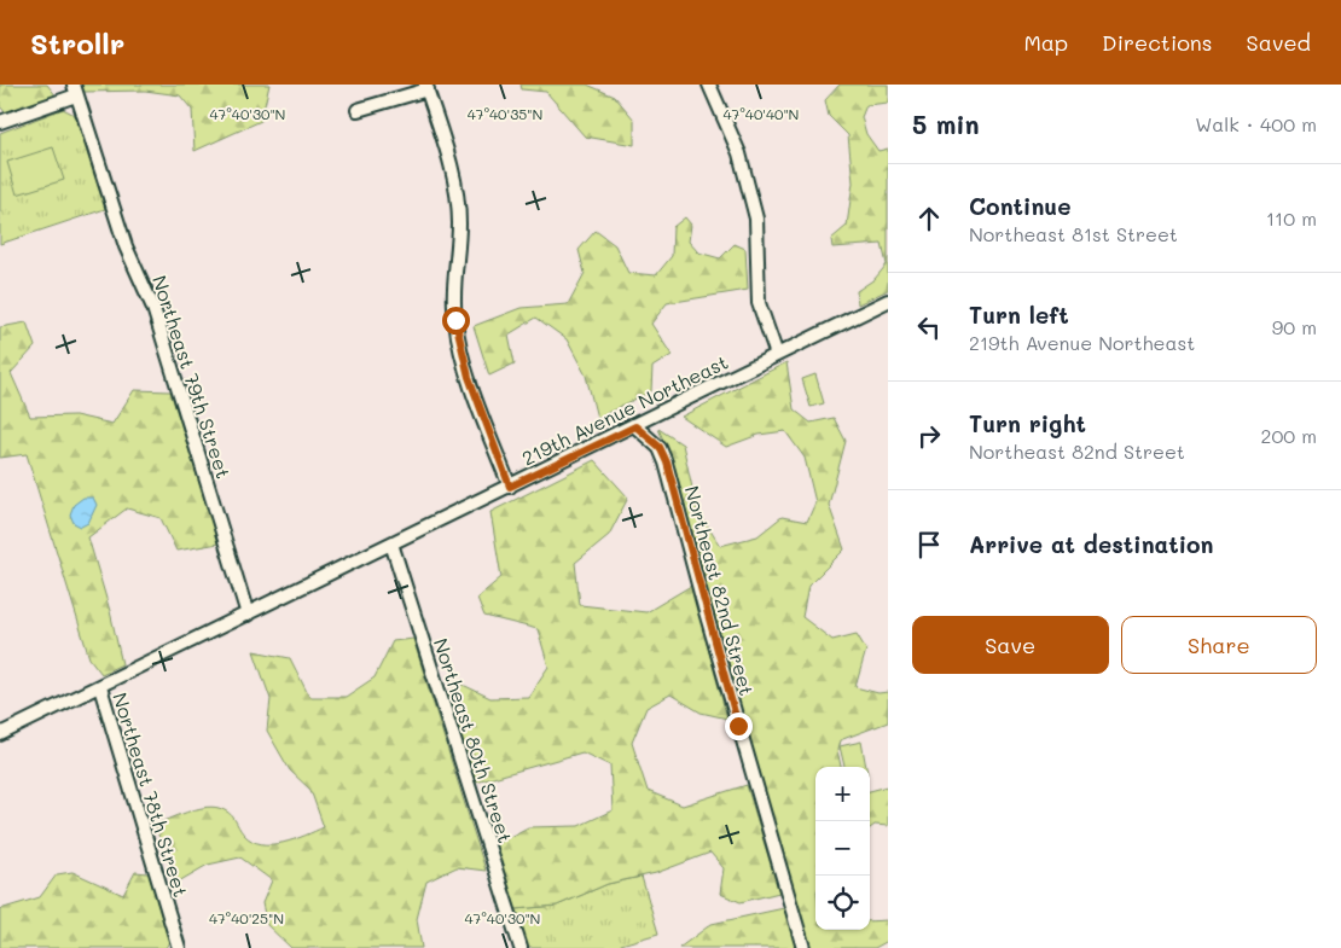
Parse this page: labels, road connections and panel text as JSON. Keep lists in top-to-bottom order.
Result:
{
  "streets": {
    "street": [
      "Northeast 79th Street",
      "219th Avenue Northeast",
      "Northeast 82nd Street",
      "Northeast 80th Street",
      "Northeast 78th Street"
    ]
  },
  "crossings": [
    ["Northeast 79th Street", "219th Avenue Northeast"],
    ["219th Avenue Northeast", "Northeast 82nd Street"],
    ["219th Avenue Northeast", "Northeast 80th Street"],
    ["219th Avenue Northeast", "Northeast 78th Street"]
  ],
  "page": {
    "header": "Strollr",
    "nav": ["Map", "Directions", "Saved"],
    "heading": ["5 min", "Walk · 400 m"],
    "list": [
      ["Continue", "Northeast 81st Street", "110 m"],
      ["Turn left", "219th Avenue Northeast", "90 m"],
      ["Turn right", "Northeast 82nd Street", "200 m"],
      "Arrive at destination"
    ],
    "buttons": ["Save", "Share"],
    "map_buttons": ["+", "−"]
  },
  "coordinates": [
    "47°40'30\"N",
    "47°40'35\"N",
    "47°40'40\"N",
    "47°40'25\"N"
  ]
}
